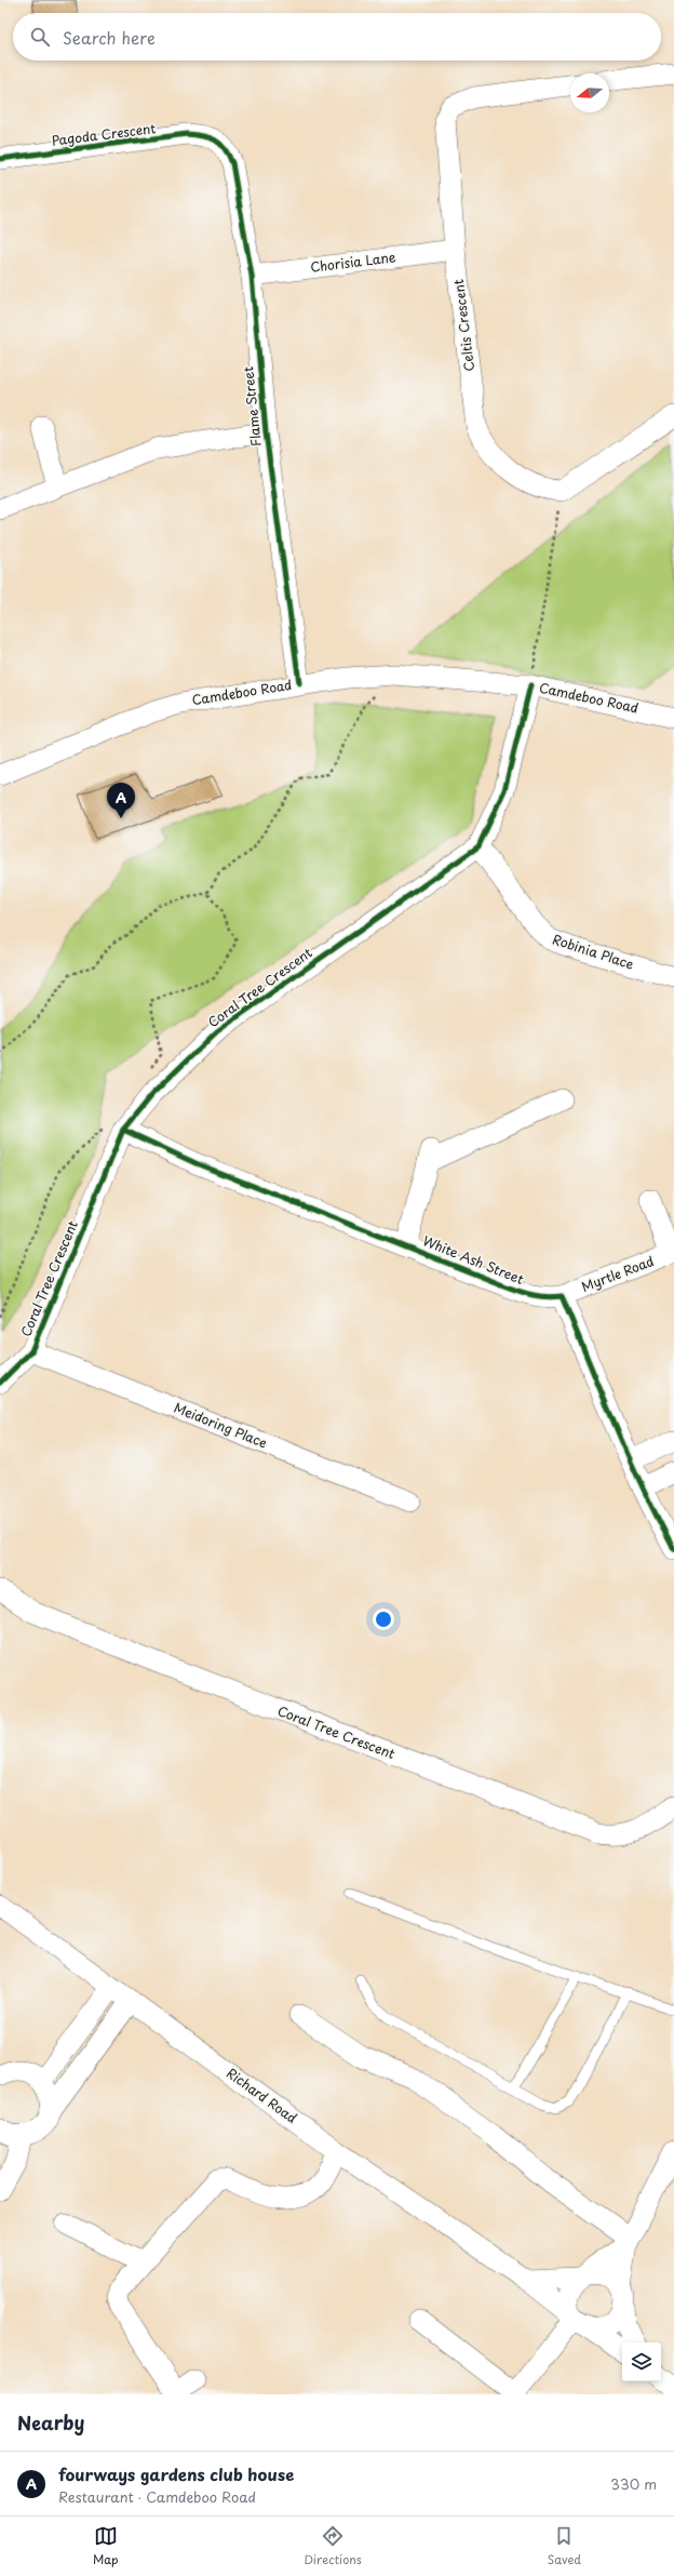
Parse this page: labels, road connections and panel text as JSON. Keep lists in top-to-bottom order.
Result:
{
  "streets": {
    "street": [
      "Pagoda Crescent",
      "Chorisia Lane",
      "Celtis Crescent",
      "Flame Street",
      "Camdeboo Road",
      "Robinia Place",
      "Coral Tree Crescent",
      "White Ash Street",
      "Myrtle Road",
      "Meidoring Place",
      "Richard Road"
    ]
  },
  "crossings": [
    ["Pagoda Crescent", "Flame Street"],
    ["Chorisia Lane", "Celtis Crescent"],
    ["Chorisia Lane", "Flame Street"],
    ["Flame Street", "Camdeboo Road"],
    ["Camdeboo Road", "Coral Tree Crescent"],
    ["Robinia Place", "Coral Tree Crescent"],
    ["Coral Tree Crescent", "White Ash Street"],
    ["Coral Tree Crescent", "Meidoring Place"],
    ["White Ash Street", "Myrtle Road"]
  ],
  "north": "left",
  "page": {
    "search": "Search here",
    "pins": "A",
    "heading": "Nearby",
    "list": [
      {
        "mark": "A",
        "name": "fourways gardens club house",
        "note": "Restaurant · Camdeboo Road",
        "value": "330 m"
      }
    ],
    "nav": ["Map", "Directions", "Saved"]
  }
}
